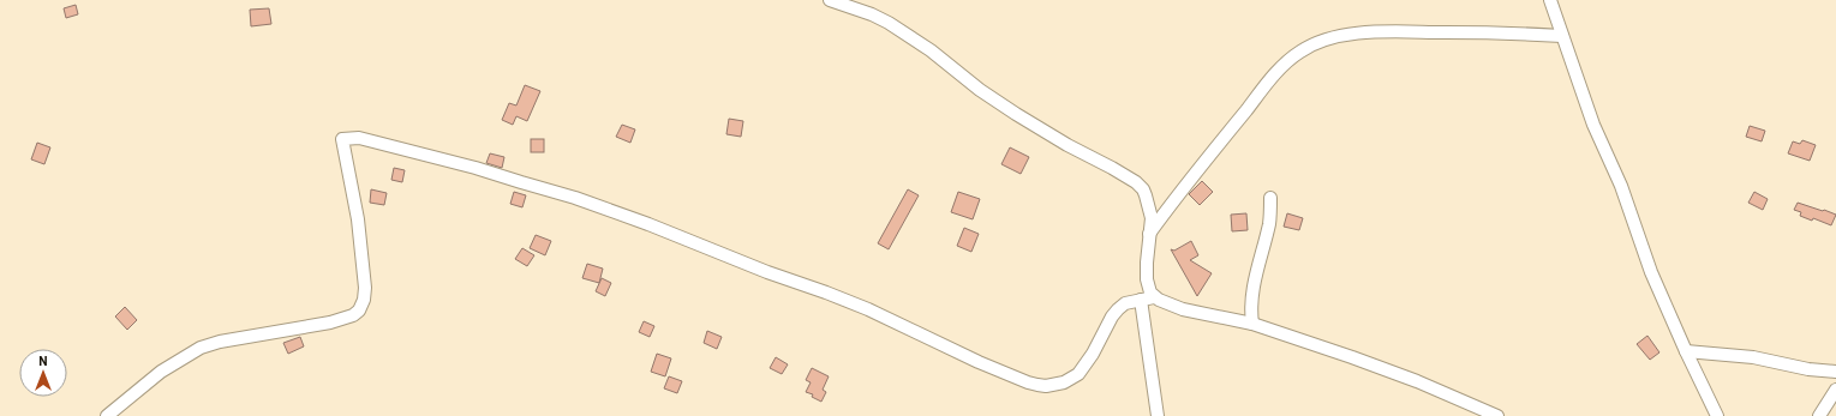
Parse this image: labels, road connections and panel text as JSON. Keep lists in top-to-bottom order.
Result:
{
  "north": "top"
}
